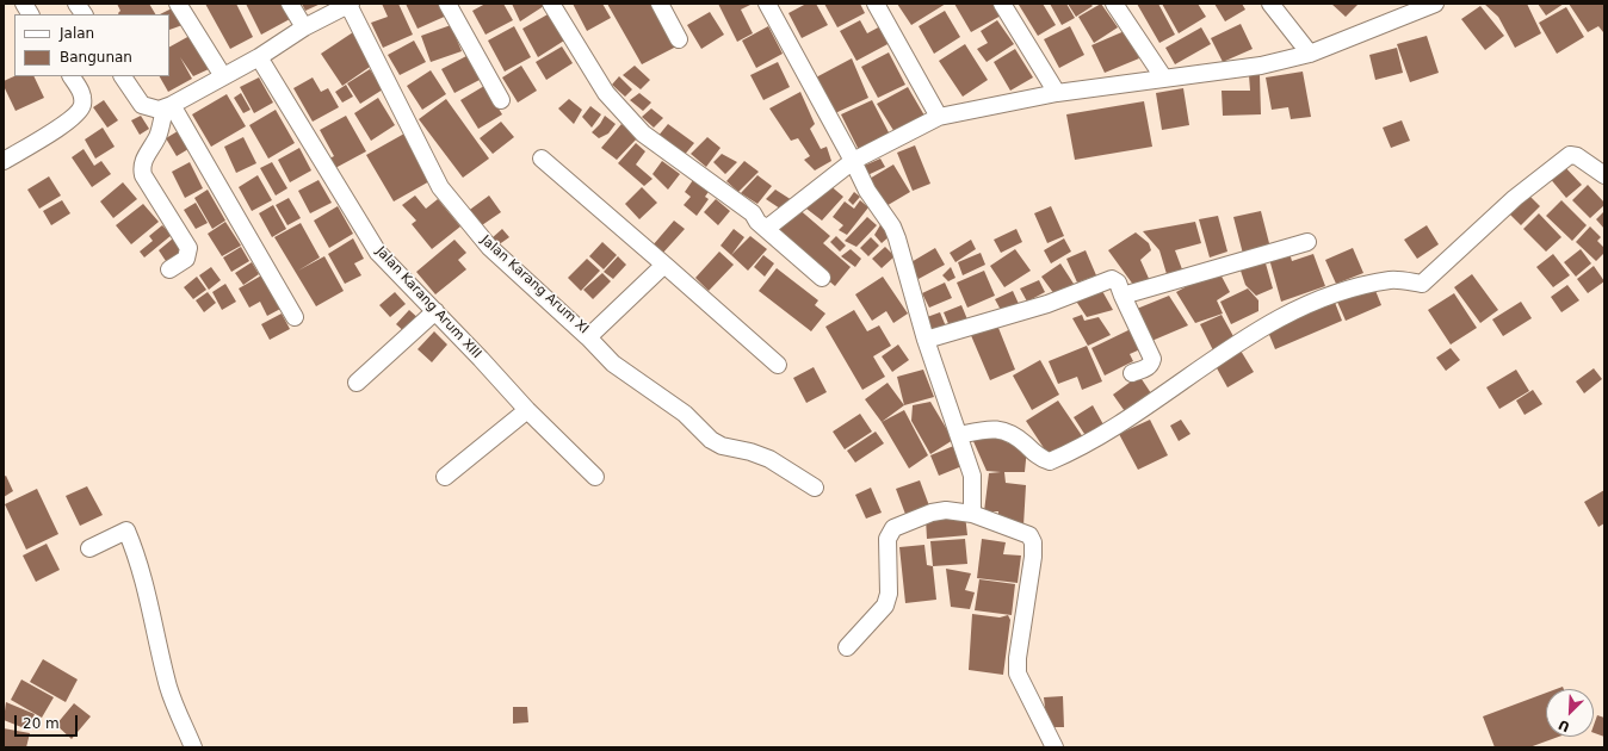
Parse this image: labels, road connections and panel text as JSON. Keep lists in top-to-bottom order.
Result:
{
  "streets": {
    "street": ["Jalan Karang Arum XI", "Jalan Karang Arum XIII"]
  },
  "legend": ["Jalan", "Bangunan"],
  "scale_bar": "20 m",
  "north": "bottom left"
}
